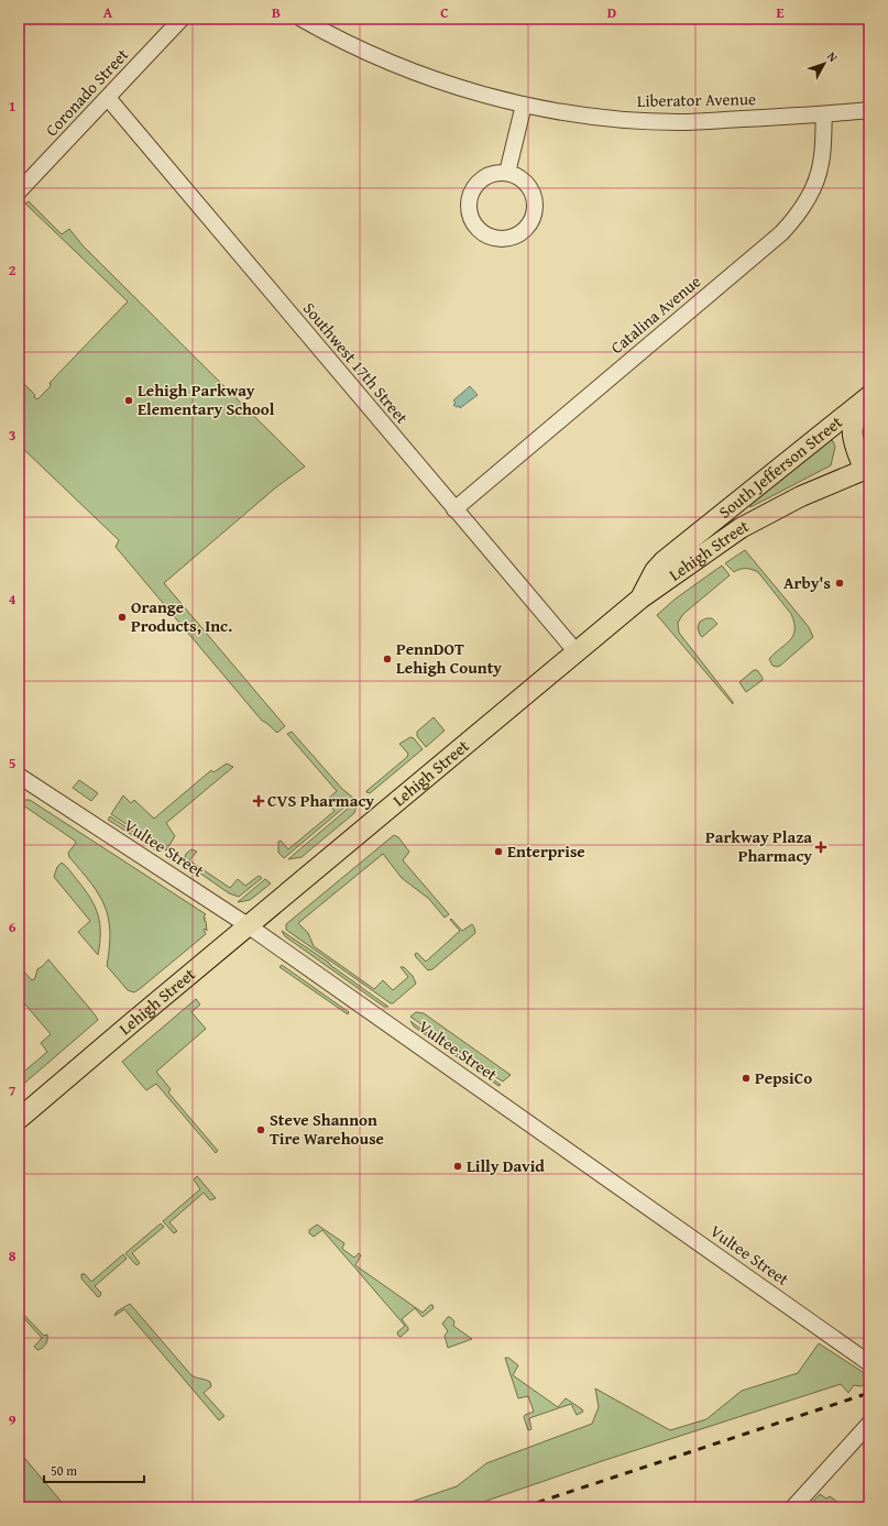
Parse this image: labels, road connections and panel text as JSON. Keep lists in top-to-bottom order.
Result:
{
  "streets": {
    "main road": ["South Jefferson Street", "Lehigh Street"],
    "street": [
      "Coronado Street",
      "Liberator Avenue",
      "Catalina Avenue",
      "Southwest 17th Street",
      "Vultee Street"
    ]
  },
  "crossings": [
    ["Coronado Street", "Southwest 17th Street"],
    ["Liberator Avenue", "Catalina Avenue"],
    ["Catalina Avenue", "Southwest 17th Street"],
    ["Southwest 17th Street", "Lehigh Street"],
    ["South Jefferson Street", "Lehigh Street"],
    ["Lehigh Street", "Vultee Street"]
  ],
  "places": {
    "other": [
      "Lehigh Parkway Elementary School",
      "Arby's",
      "Orange Products, Inc.",
      "PennDOT Lehigh County",
      "Enterprise",
      "PepsiCo",
      "Steve Shannon Tire Warehouse",
      "Lilly David"
    ],
    "health": ["CVS Pharmacy", "Parkway Plaza Pharmacy"]
  },
  "scale_bar": "50 m",
  "north": "top right",
  "grid": {
    "columns": [
      "A",
      "B",
      "C",
      "D",
      "E"
    ],
    "rows": [
      "1",
      "2",
      "3",
      "4",
      "5",
      "6",
      "7",
      "8",
      "9"
    ]
  }
}
